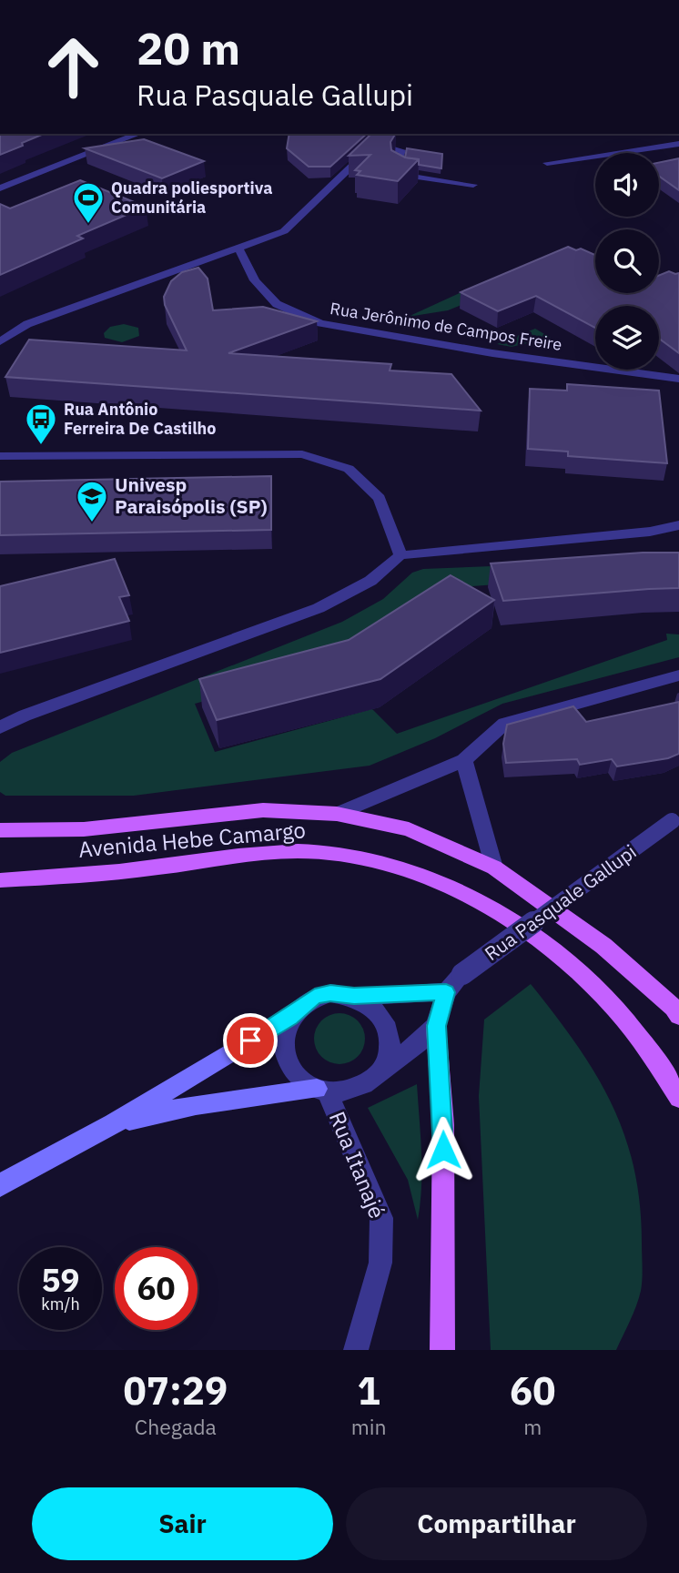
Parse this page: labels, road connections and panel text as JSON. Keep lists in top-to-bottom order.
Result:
{
  "streets": {
    "main road": ["Avenida Hebe Camargo"],
    "street": ["Rua Jerônimo de Campos Freire", "Rua Pasquale Gallupi", "Rua Itanajé"]
  },
  "places": {
    "sports": ["Quadra poliesportiva Comunitária"],
    "bus stop": ["Rua Antônio Ferreira De Castilho"],
    "school or university": ["Univesp Paraisópolis (SP)"]
  },
  "page": {
    "turn": ["20 m", "Rua Pasquale Gallupi"],
    "speed": "59 km/h",
    "limit": "60",
    "eta": [
      "07:29",
      "Chegada",
      "1",
      "min",
      "60",
      "m"
    ],
    "buttons": ["Sair", "Compartilhar"]
  }
}
